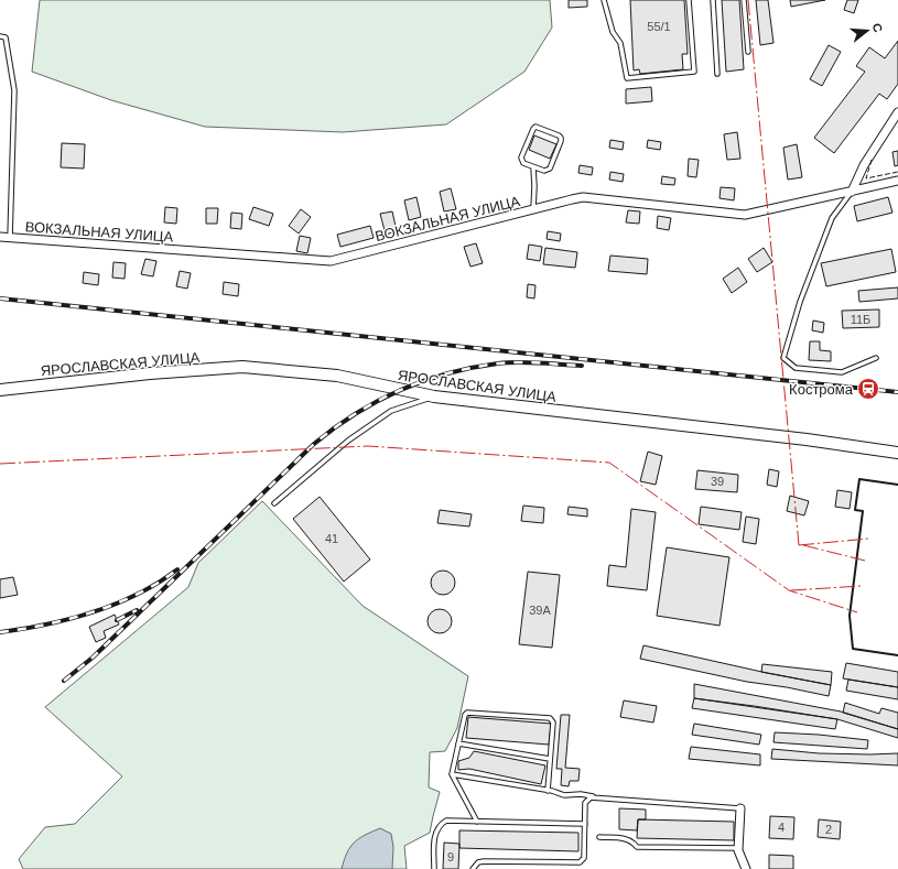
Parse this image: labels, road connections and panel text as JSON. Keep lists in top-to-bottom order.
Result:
{
  "streets": {
    "main road": ["ЯРОСЛАВСКАЯ УЛИЦА"],
    "street": ["ВОКЗАЛЬНАЯ УЛИЦА"]
  },
  "places": {
    "station": ["Кострома"]
  },
  "house_numbers": [
    "55/1",
    "11Б",
    "39",
    "41",
    "39А",
    "4",
    "2",
    "9"
  ],
  "north": "right"
}
